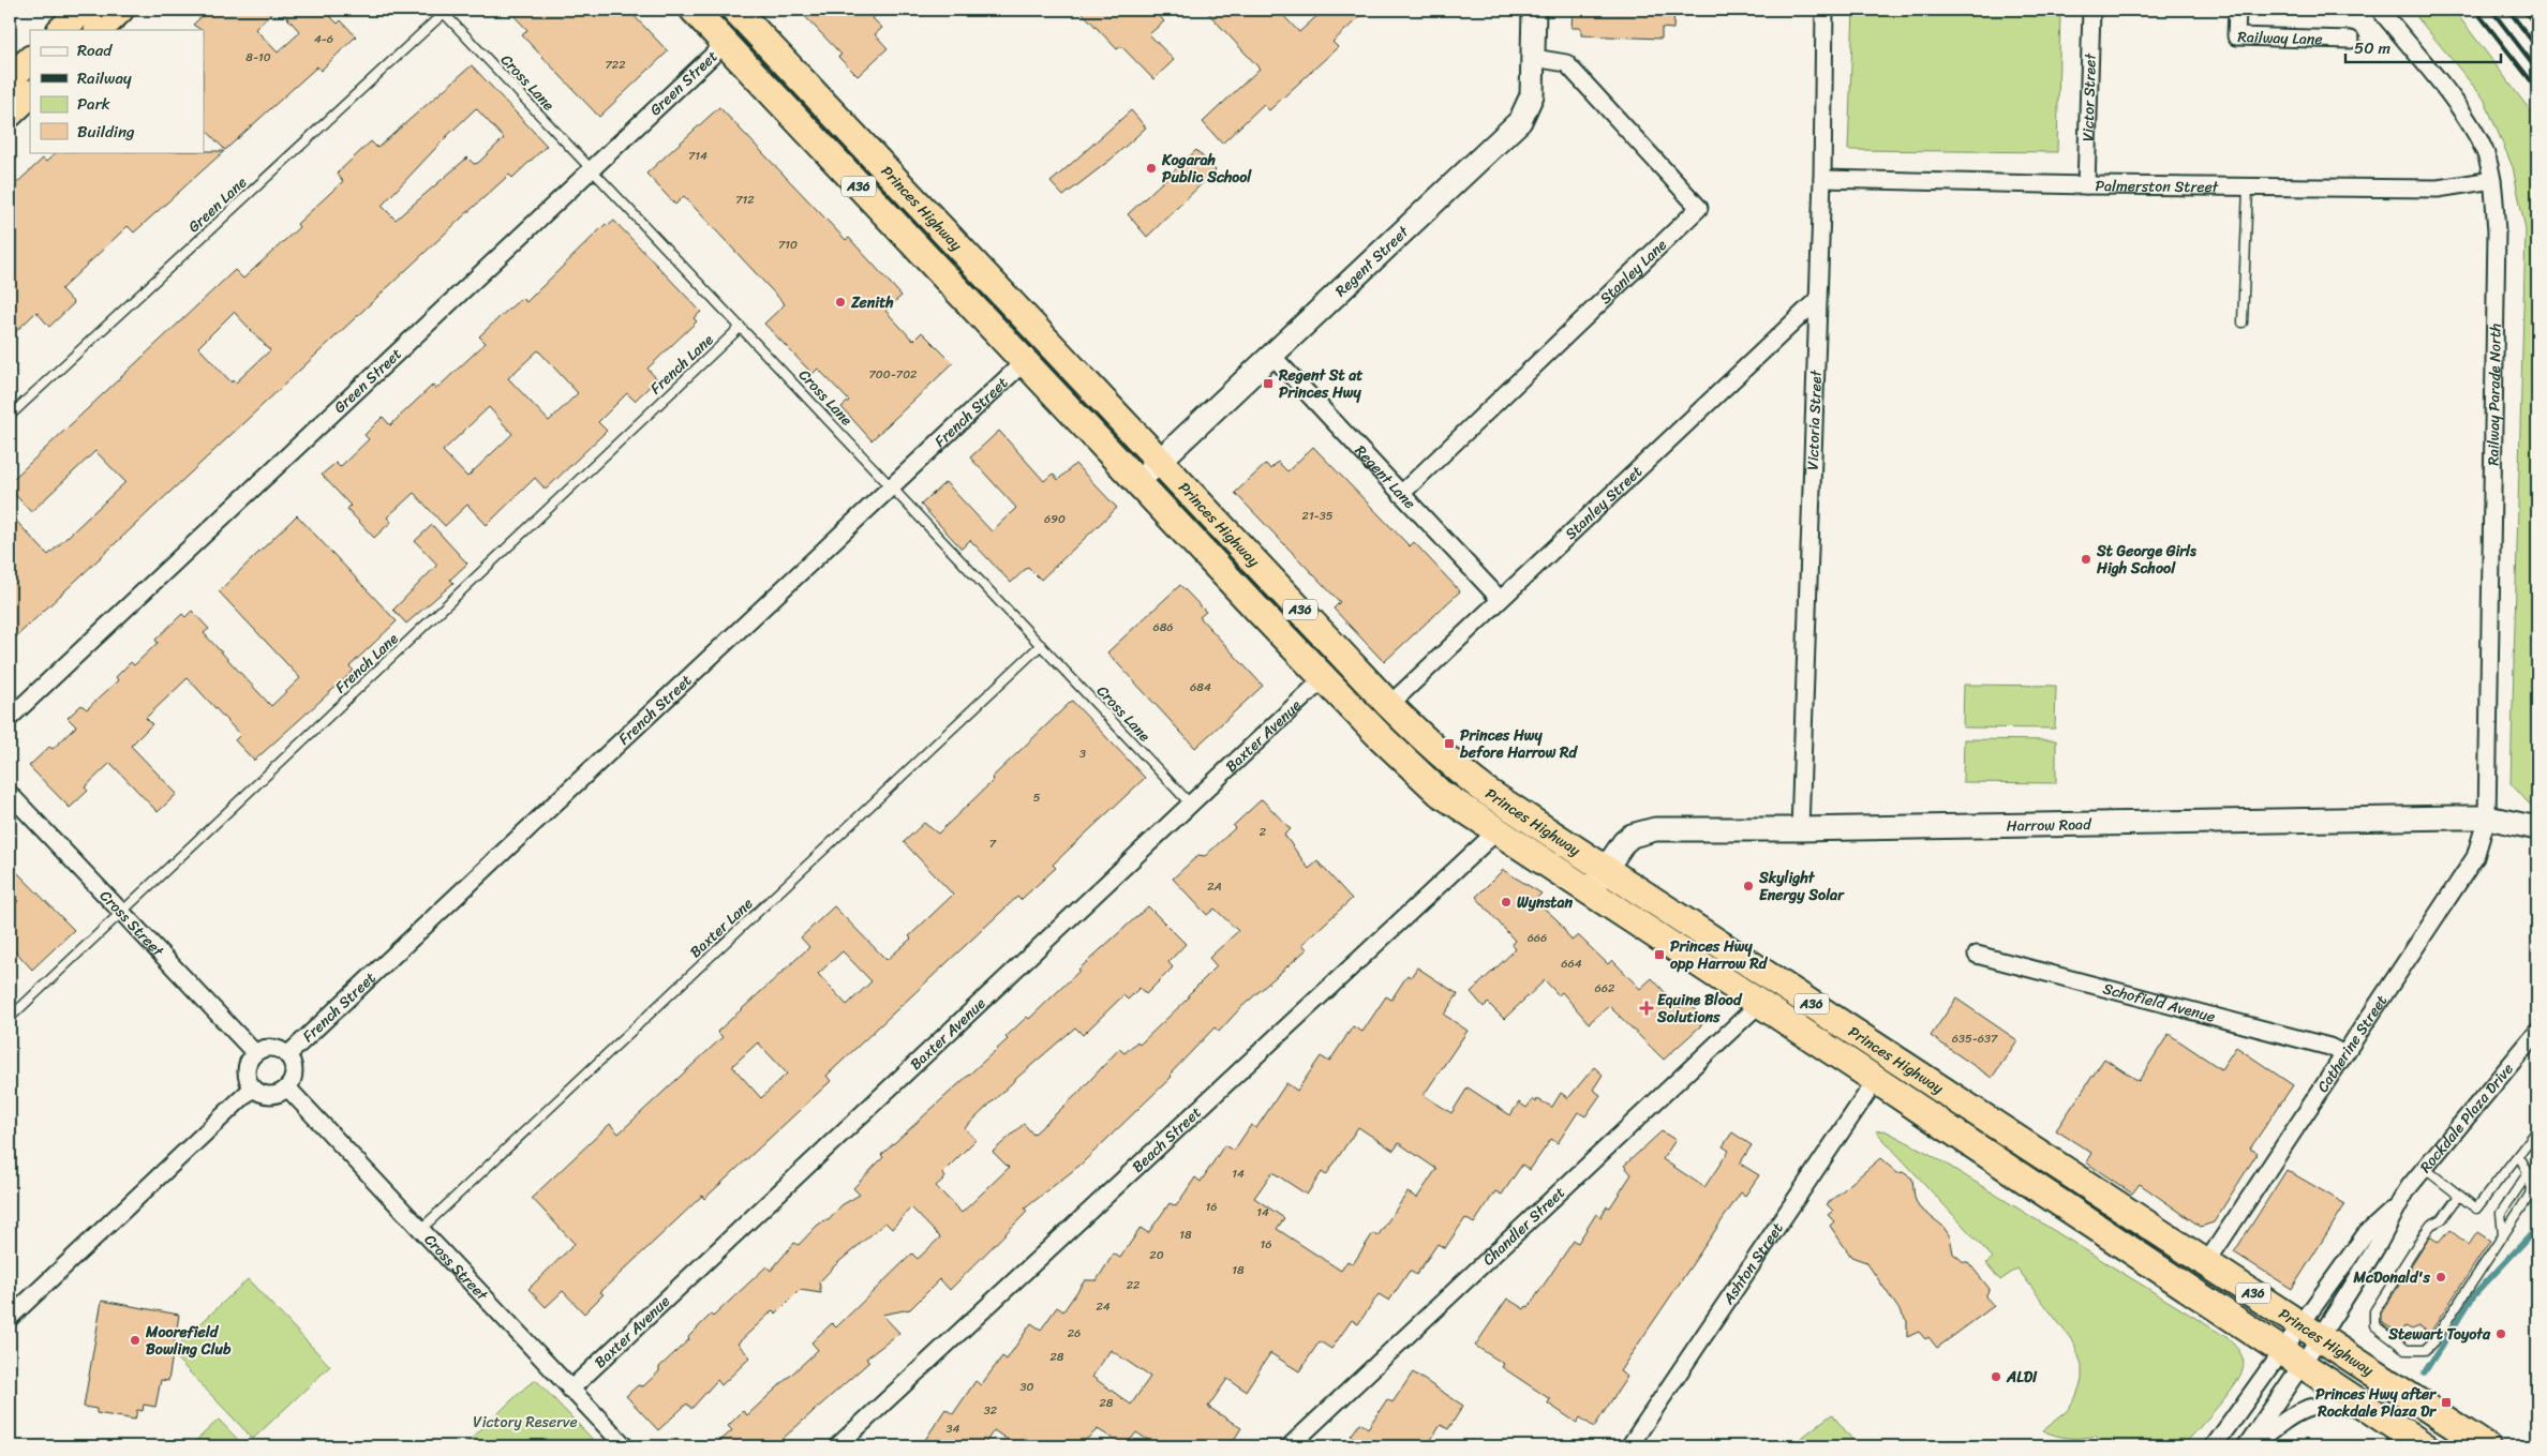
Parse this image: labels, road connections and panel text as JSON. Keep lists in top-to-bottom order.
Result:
{
  "streets": {
    "highway": ["A36", "Princes Highway"],
    "main road": ["Regent Street", "Harrow Road"],
    "street": [
      "Railway Lane",
      "Green Street",
      "Victor Street",
      "Palmerston Street",
      "Stanley Lane",
      "Railway Parade North",
      "French Street",
      "Victoria Street",
      "Regent Lane",
      "Stanley Street",
      "Baxter Avenue",
      "Cross Street",
      "Schofield Avenue",
      "Catherine Street",
      "Rockdale Plaza Drive",
      "Beach Street",
      "Chandler Street",
      "Ashton Street"
    ],
    "lane": [
      "Cross Lane",
      "Green Lane",
      "French Lane",
      "Baxter Lane"
    ]
  },
  "crossings": [
    ["Cross Lane", "Green Street"],
    ["Cross Lane", "Green Lane"],
    ["Cross Lane", "French Lane"],
    ["Cross Lane", "French Street"],
    ["Cross Lane", "Baxter Avenue"],
    ["Cross Lane", "Baxter Lane"],
    ["Green Street", "Princes Highway"],
    ["Victor Street", "Palmerston Street"],
    ["Palmerston Street", "Railway Parade North"],
    ["Palmerston Street", "Victoria Street"],
    ["Princes Highway", "Regent Street"],
    ["Princes Highway", "French Street"],
    ["Princes Highway", "Stanley Street"],
    ["Princes Highway", "Baxter Avenue"],
    ["Princes Highway", "Harrow Road"],
    ["Princes Highway", "Catherine Street"],
    ["Princes Highway", "Rockdale Plaza Drive"],
    ["Princes Highway", "Beach Street"],
    ["Princes Highway", "Chandler Street"],
    ["Princes Highway", "Ashton Street"],
    ["Regent Street", "Stanley Lane"],
    ["Regent Street", "Regent Lane"],
    ["Stanley Lane", "Regent Lane"],
    ["French Lane", "Cross Street"],
    ["Railway Parade North", "Harrow Road"],
    ["Railway Parade North", "Catherine Street"],
    ["French Street", "Cross Street"],
    ["Victoria Street", "Stanley Street"],
    ["Victoria Street", "Harrow Road"],
    ["Regent Lane", "Stanley Street"],
    ["Baxter Avenue", "Cross Street"],
    ["Harrow Road", "Catherine Street"],
    ["Cross Street", "Baxter Lane"],
    ["Schofield Avenue", "Catherine Street"]
  ],
  "parks": ["Victory Reserve"],
  "places": {
    "other": [
      "Kogarah Public School",
      "Zenith",
      "St George Girls High School",
      "Skylight Energy Solar",
      "Wynstan",
      "McDonald's",
      "Stewart Toyota",
      "Moorefield Bowling Club",
      "ALDI"
    ],
    "transit": [
      "Regent St at Princes Hwy",
      "Princes Hwy before Harrow Rd",
      "Princes Hwy opp Harrow Rd",
      "Princes Hwy after Rockdale Plaza Dr"
    ],
    "health": ["Equine Blood Solutions"]
  },
  "house_numbers": [
    "4-6",
    "8-10",
    "722",
    "714",
    "712",
    "710",
    "700-702",
    "21-35",
    "690",
    "686",
    "684",
    "3",
    "5",
    "2",
    "7",
    "2A",
    "666",
    "664",
    "662",
    "635-637",
    "14",
    "16",
    "14",
    "18",
    "16",
    "20",
    "18",
    "22",
    "24",
    "26",
    "28",
    "30",
    "28",
    "32",
    "34"
  ],
  "legend": [
    "Road",
    "Railway",
    "Park",
    "Building"
  ],
  "scale_bar": "50 m"
}
